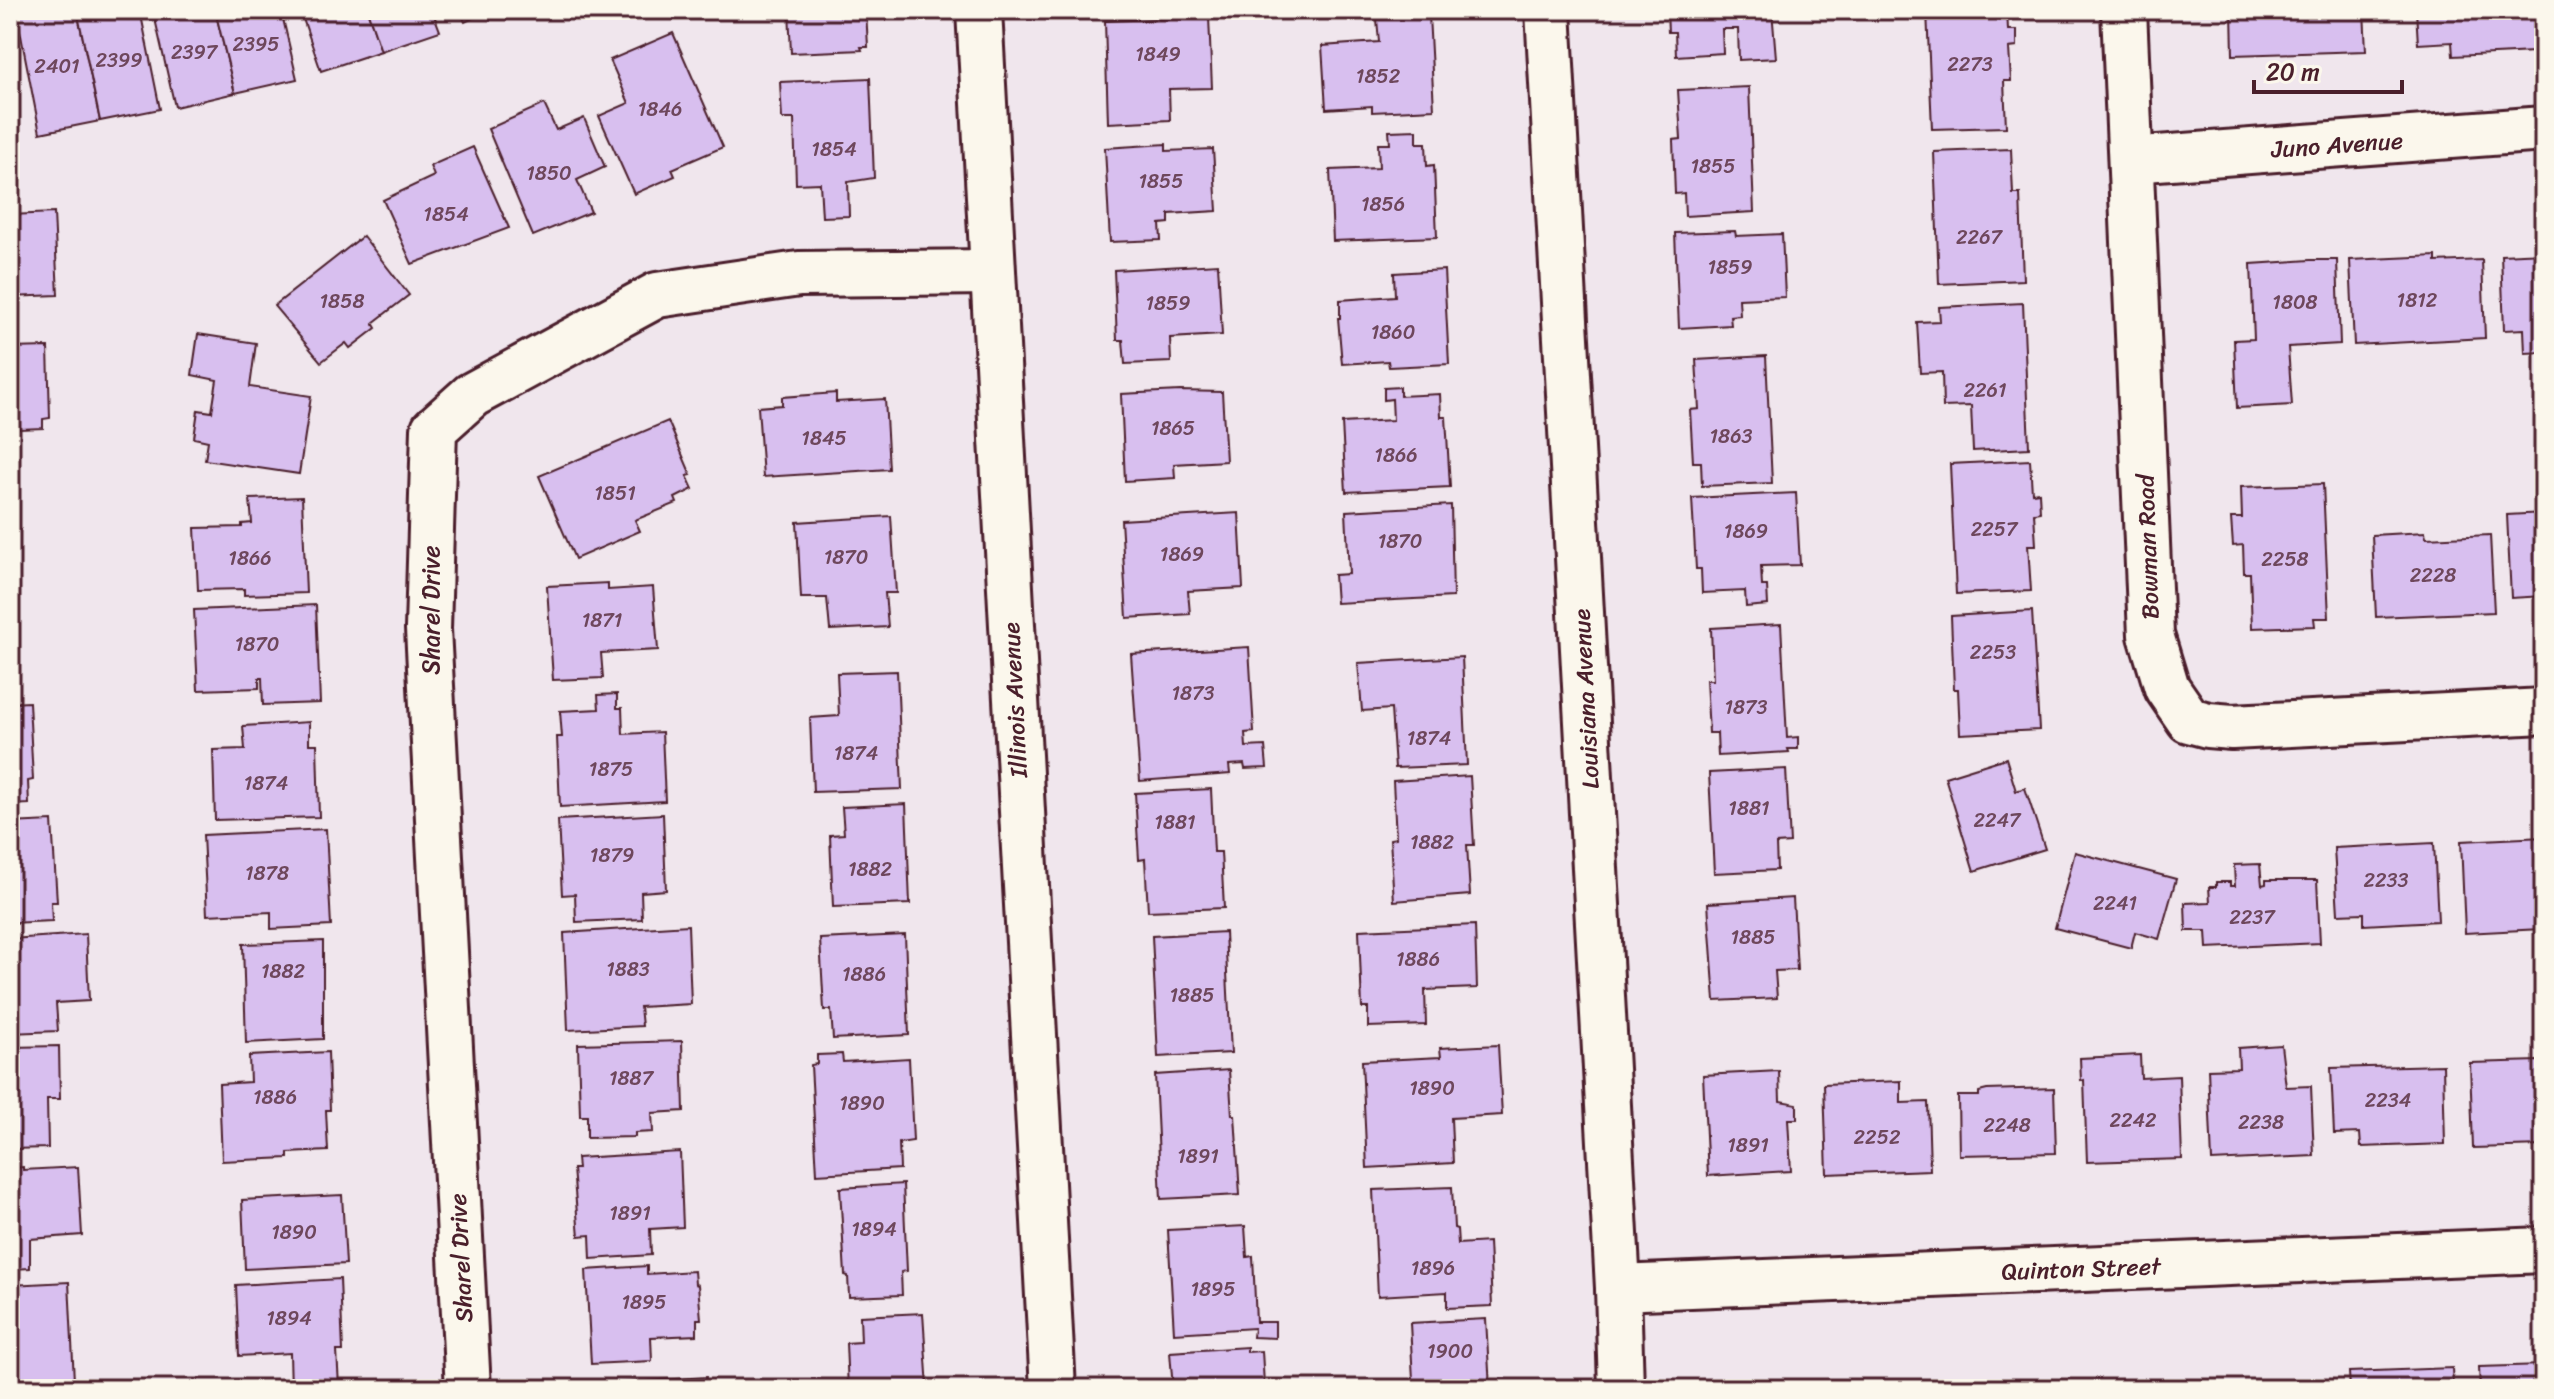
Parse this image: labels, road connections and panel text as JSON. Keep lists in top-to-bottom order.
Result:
{
  "streets": {
    "street": [
      "Juno Avenue",
      "Bowman Road",
      "Sharel Drive",
      "Louisiana Avenue",
      "Illinois Avenue",
      "Quinton Street"
    ]
  },
  "crossings": [
    ["Juno Avenue", "Bowman Road"],
    ["Sharel Drive", "Illinois Avenue"],
    ["Louisiana Avenue", "Quinton Street"]
  ],
  "house_numbers": [
    "2395",
    "2397",
    "1849",
    "2399",
    "2273",
    "2401",
    "1852",
    "1846",
    "1854",
    "1855",
    "1850",
    "1855",
    "1856",
    "1854",
    "2267",
    "1859",
    "1812",
    "1858",
    "1808",
    "1859",
    "1860",
    "2261",
    "1865",
    "1863",
    "1845",
    "1866",
    "1851",
    "2257",
    "1869",
    "1870",
    "1869",
    "1870",
    "1866",
    "2258",
    "2228",
    "1871",
    "1870",
    "2253",
    "1873",
    "1873",
    "1874",
    "1874",
    "1875",
    "1874",
    "1881",
    "2247",
    "1881",
    "1882",
    "1879",
    "1882",
    "1878",
    "2233",
    "2241",
    "2237",
    "1885",
    "1886",
    "1883",
    "1882",
    "1886",
    "1885",
    "1887",
    "1890",
    "1886",
    "2234",
    "1890",
    "2242",
    "2238",
    "2248",
    "2252",
    "1891",
    "1891",
    "1891",
    "1894",
    "1890",
    "1896",
    "1895",
    "1895",
    "1894",
    "1900"
  ],
  "scale_bar": "20 m"
}
